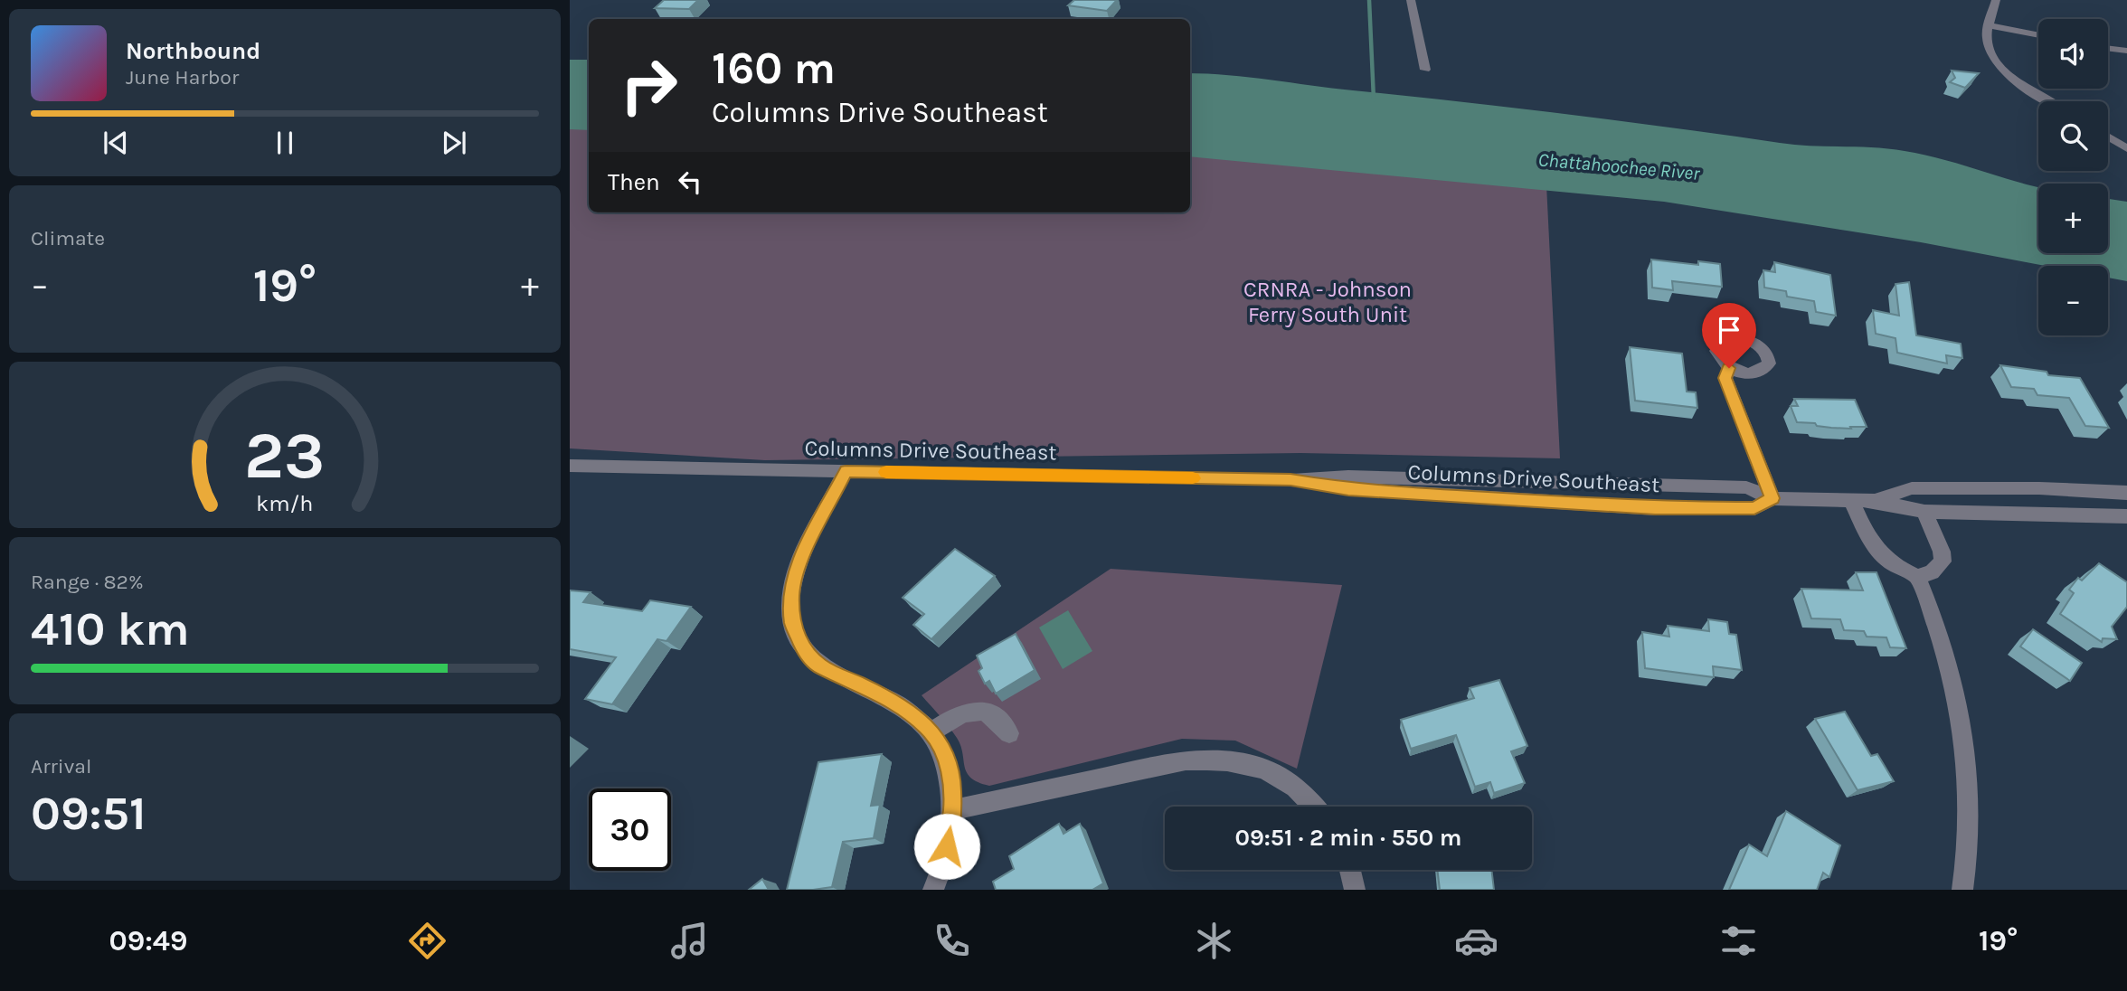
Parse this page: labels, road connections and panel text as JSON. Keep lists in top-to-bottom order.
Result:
{
  "streets": {
    "street": ["Columns Drive Southeast"]
  },
  "water": ["Chattahoochee River"],
  "parks": ["CRNRA - Johnson Ferry South Unit"],
  "page": {
    "map_buttons": ["+", "−"],
    "turn": ["160 m", "Columns Drive Southeast"],
    "song": ["Northbound", "June Harbor"],
    "then": "Then",
    "tile": [
      "Climate",
      ["Range · 82%", "410 km"],
      ["Arrival", "09:51"]
    ],
    "heat": ["−", "19°", "+"],
    "limit": "30",
    "trip": "09:51 · 2 min · 550 m",
    "tabs": ["09:49", "19°"],
    "gauge": ["23", "km/h"]
  }
}
